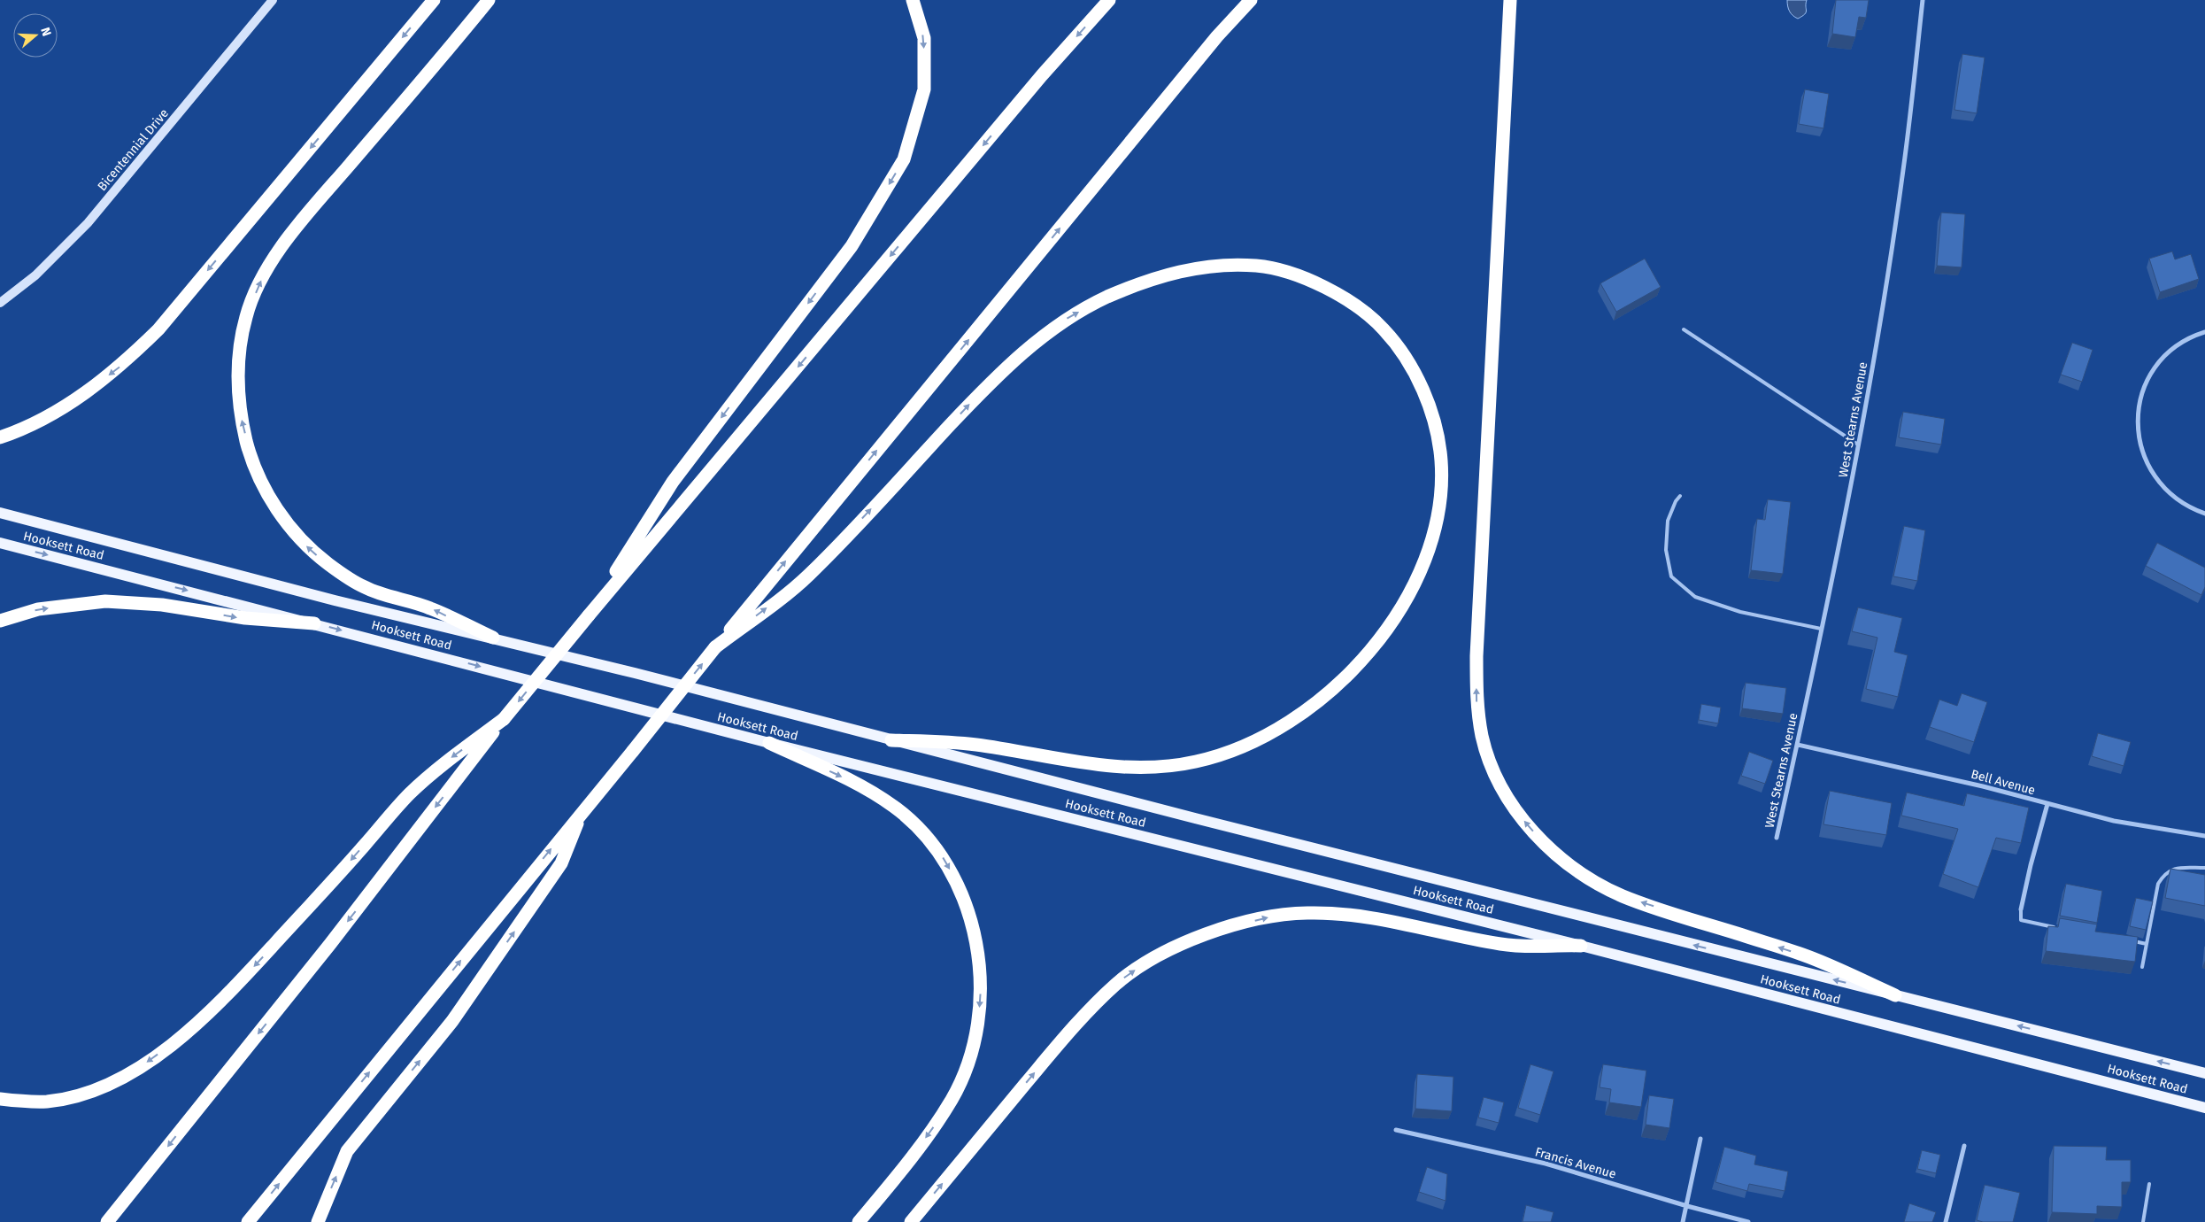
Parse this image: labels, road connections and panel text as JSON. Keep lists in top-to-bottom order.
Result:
{
  "streets": {
    "main road": ["Hooksett Road"],
    "street": [
      "Bicentennial Drive",
      "West Stearns Avenue",
      "Bell Avenue",
      "Francis Avenue"
    ]
  },
  "crossings": [
    ["West Stearns Avenue", "Bell Avenue"]
  ],
  "north": "right"
}
